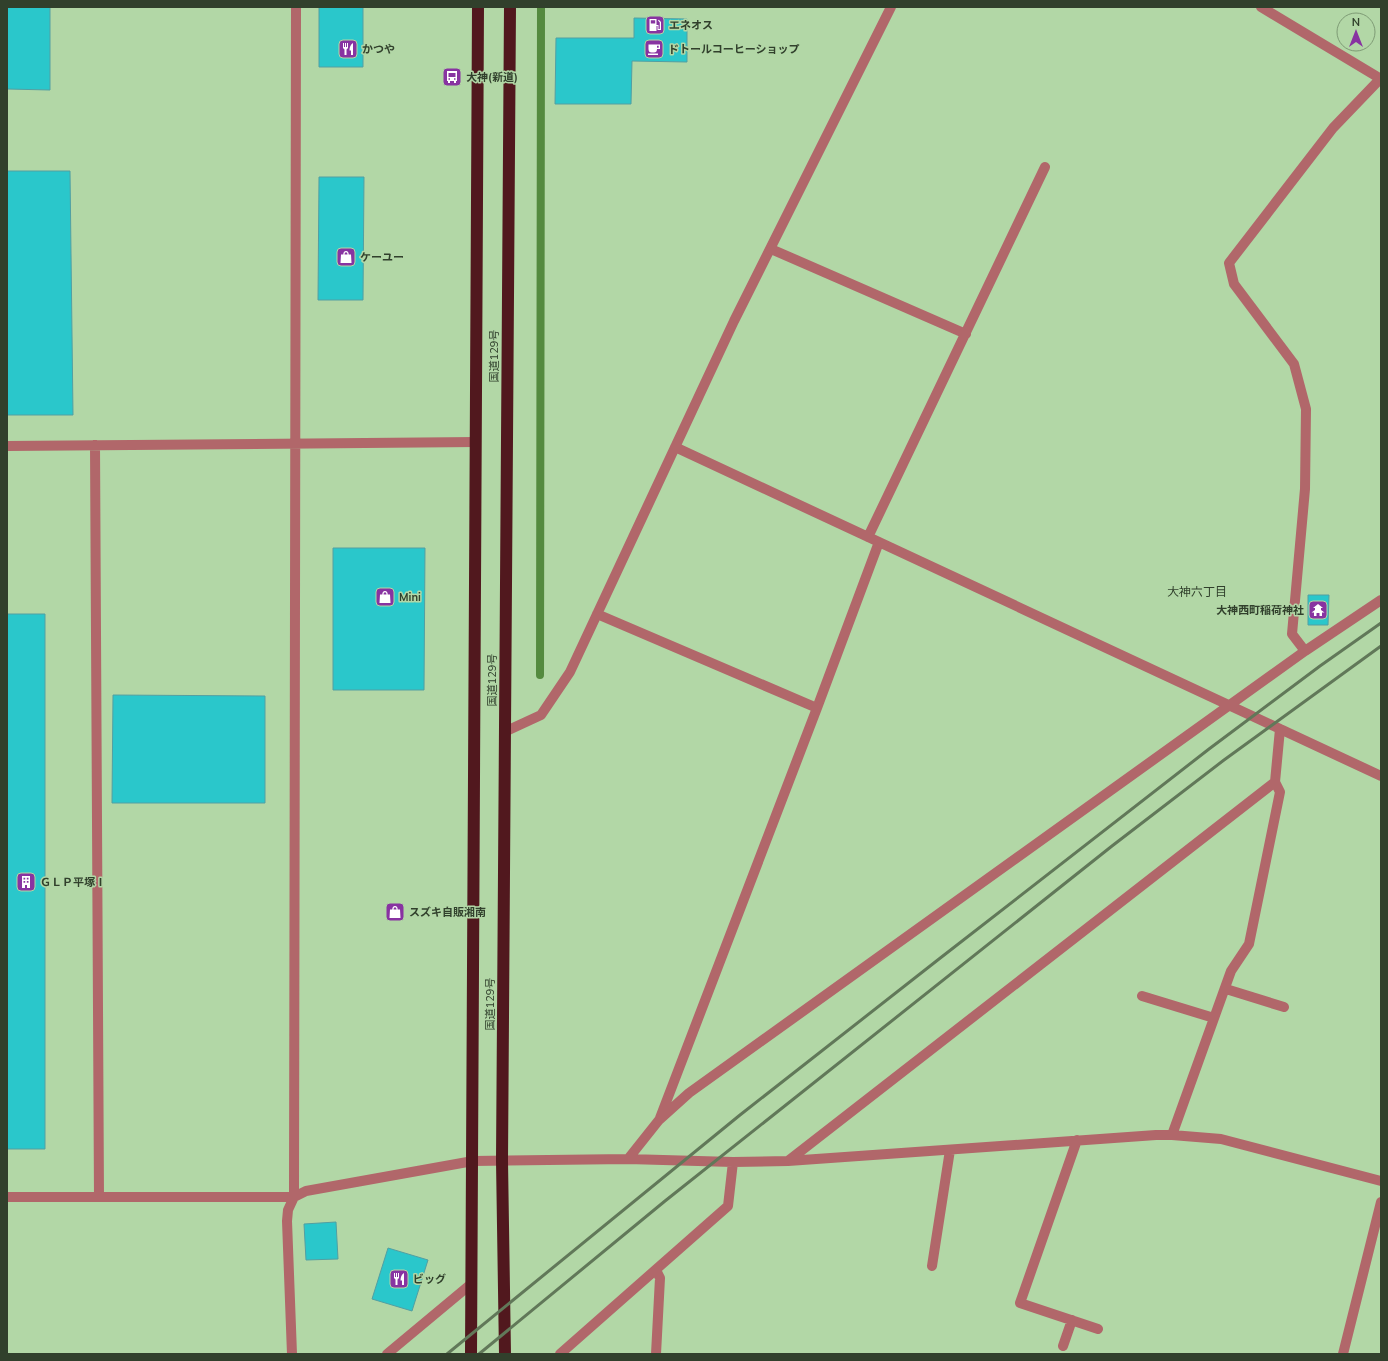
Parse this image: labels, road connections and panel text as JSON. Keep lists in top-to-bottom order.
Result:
{
  "streets": {
    "highway": ["国道129号"]
  },
  "districts": ["大神六丁目"],
  "places": {
    "fuel station": ["エネオス"],
    "restaurant": ["かつや", "ビッグ"],
    "cafe": ["ドトールコーヒーショップ"],
    "bus stop": ["大神(新道)"],
    "shop": ["ケーユー", "Mini", "スズキ自販湘南"],
    "temple": ["大神西町稲荷神社"],
    "building": ["ＧＬＰ平塚Ⅰ"]
  },
  "north": "top"
}
